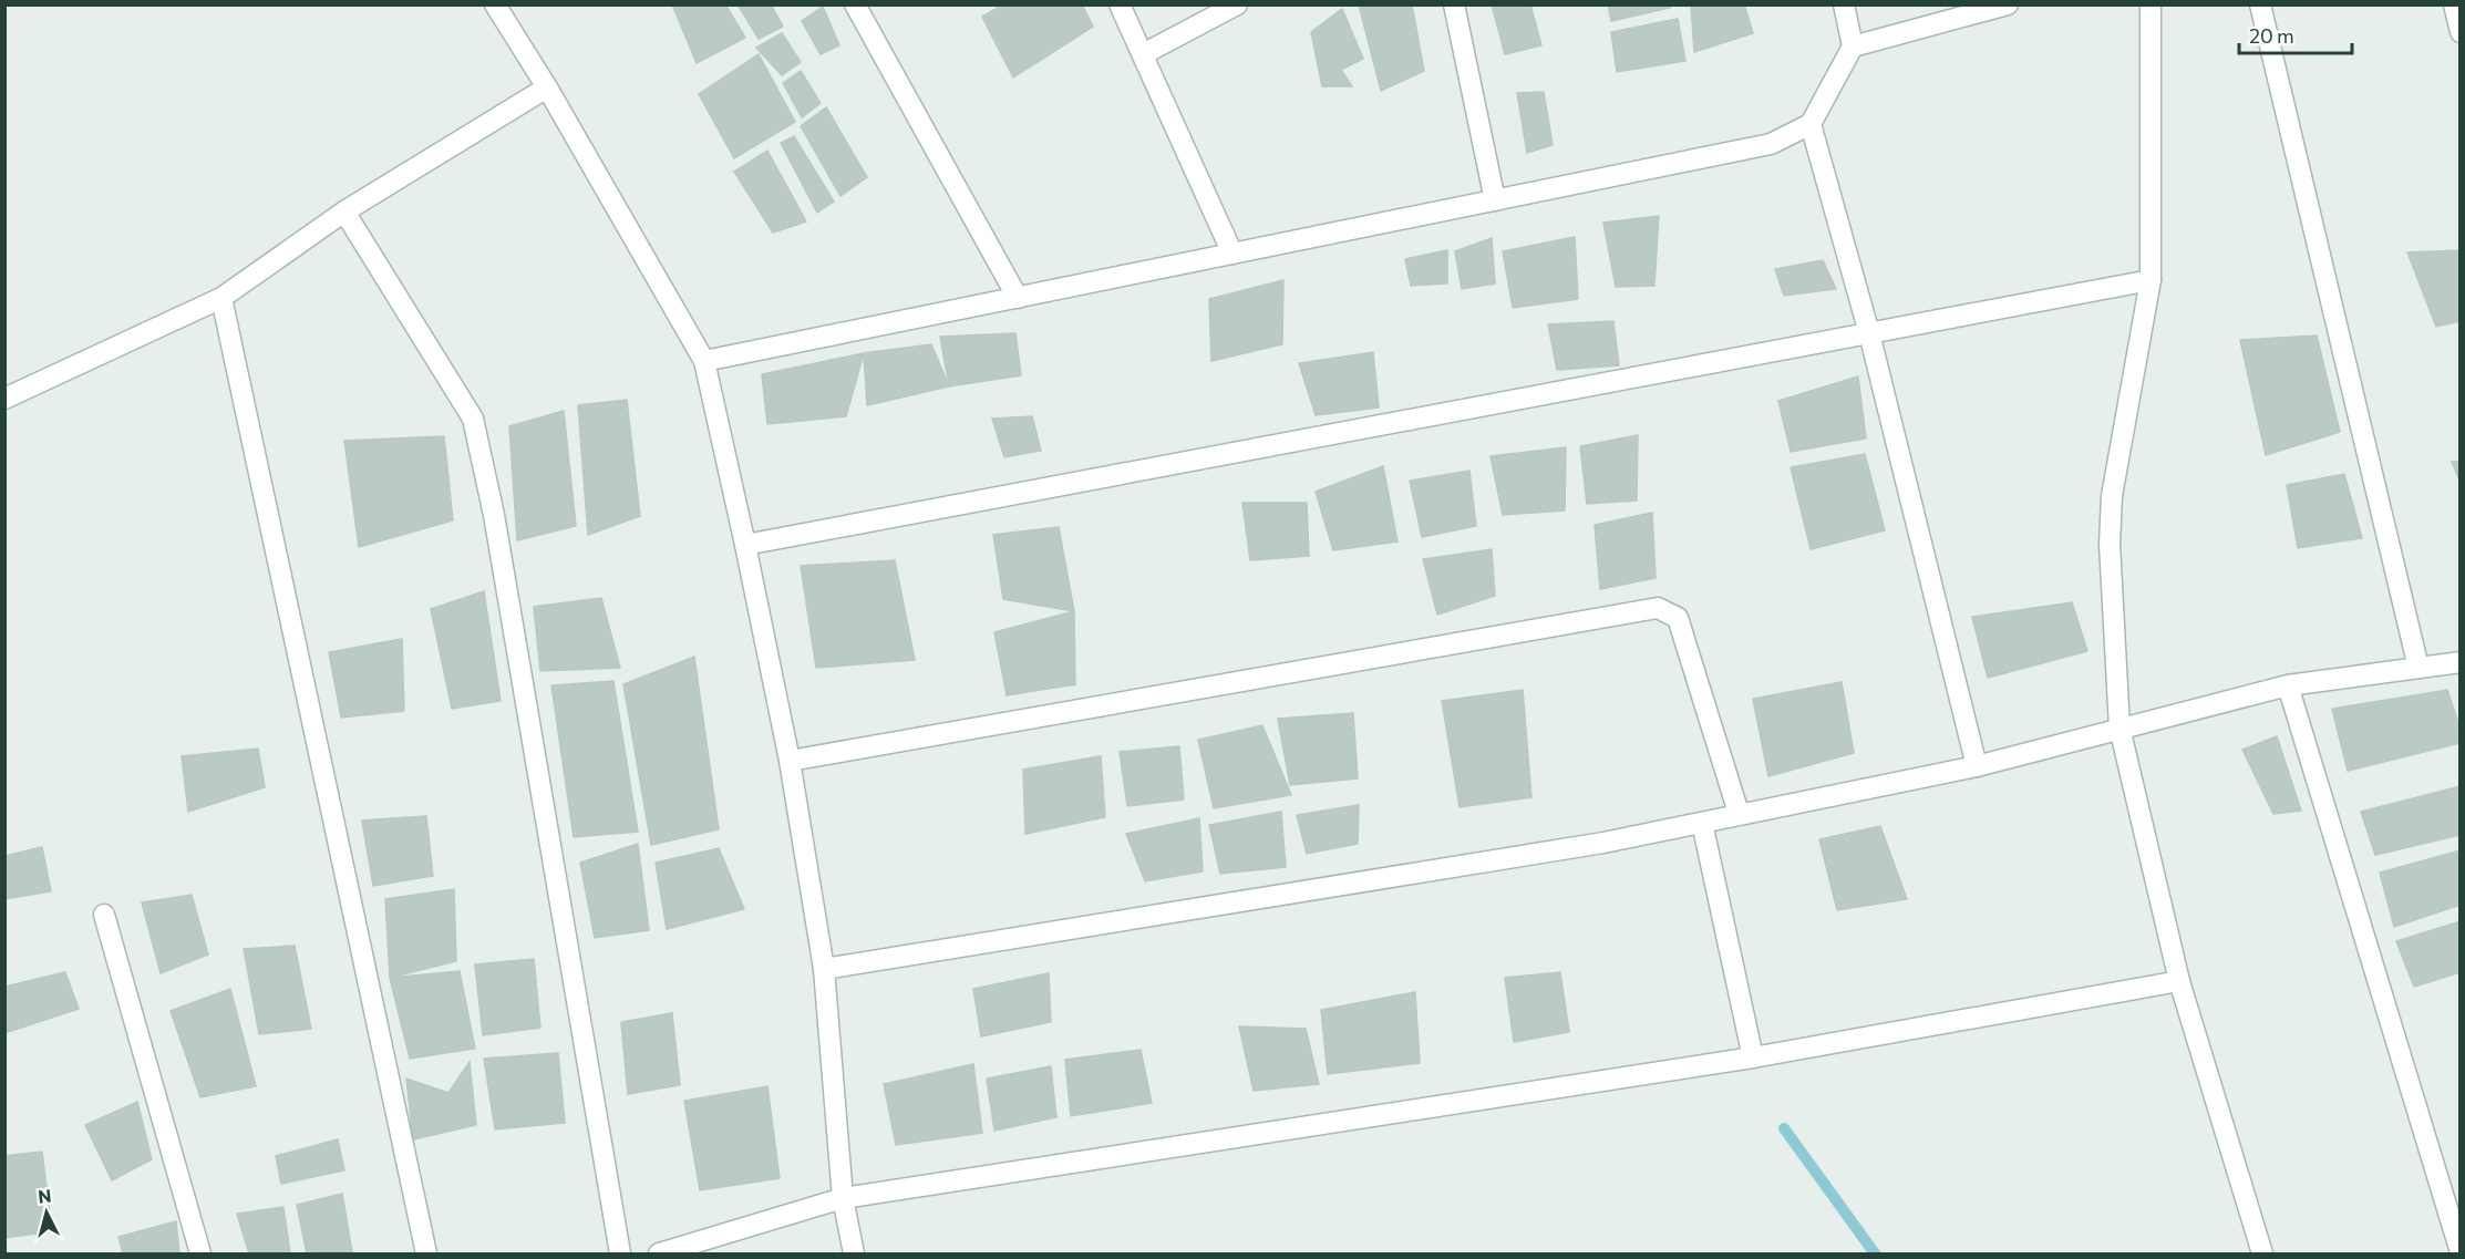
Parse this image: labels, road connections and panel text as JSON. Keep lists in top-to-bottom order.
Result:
{
  "scale_bar": "20 m",
  "north": "top"
}
